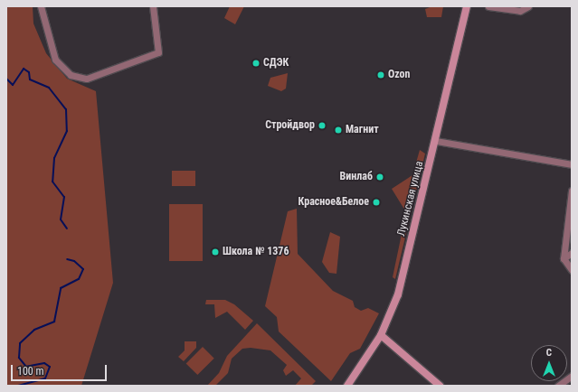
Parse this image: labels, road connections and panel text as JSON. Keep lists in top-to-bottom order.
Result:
{
  "streets": {
    "main road": ["Лукинская улица"]
  },
  "places": [
    "СДЭК",
    "Ozon",
    "Стройдвор",
    "Магнит",
    "Винлаб",
    "Красное&Белое",
    "Школа № 1376"
  ],
  "scale_bar": "100 m",
  "north": "top"
}
